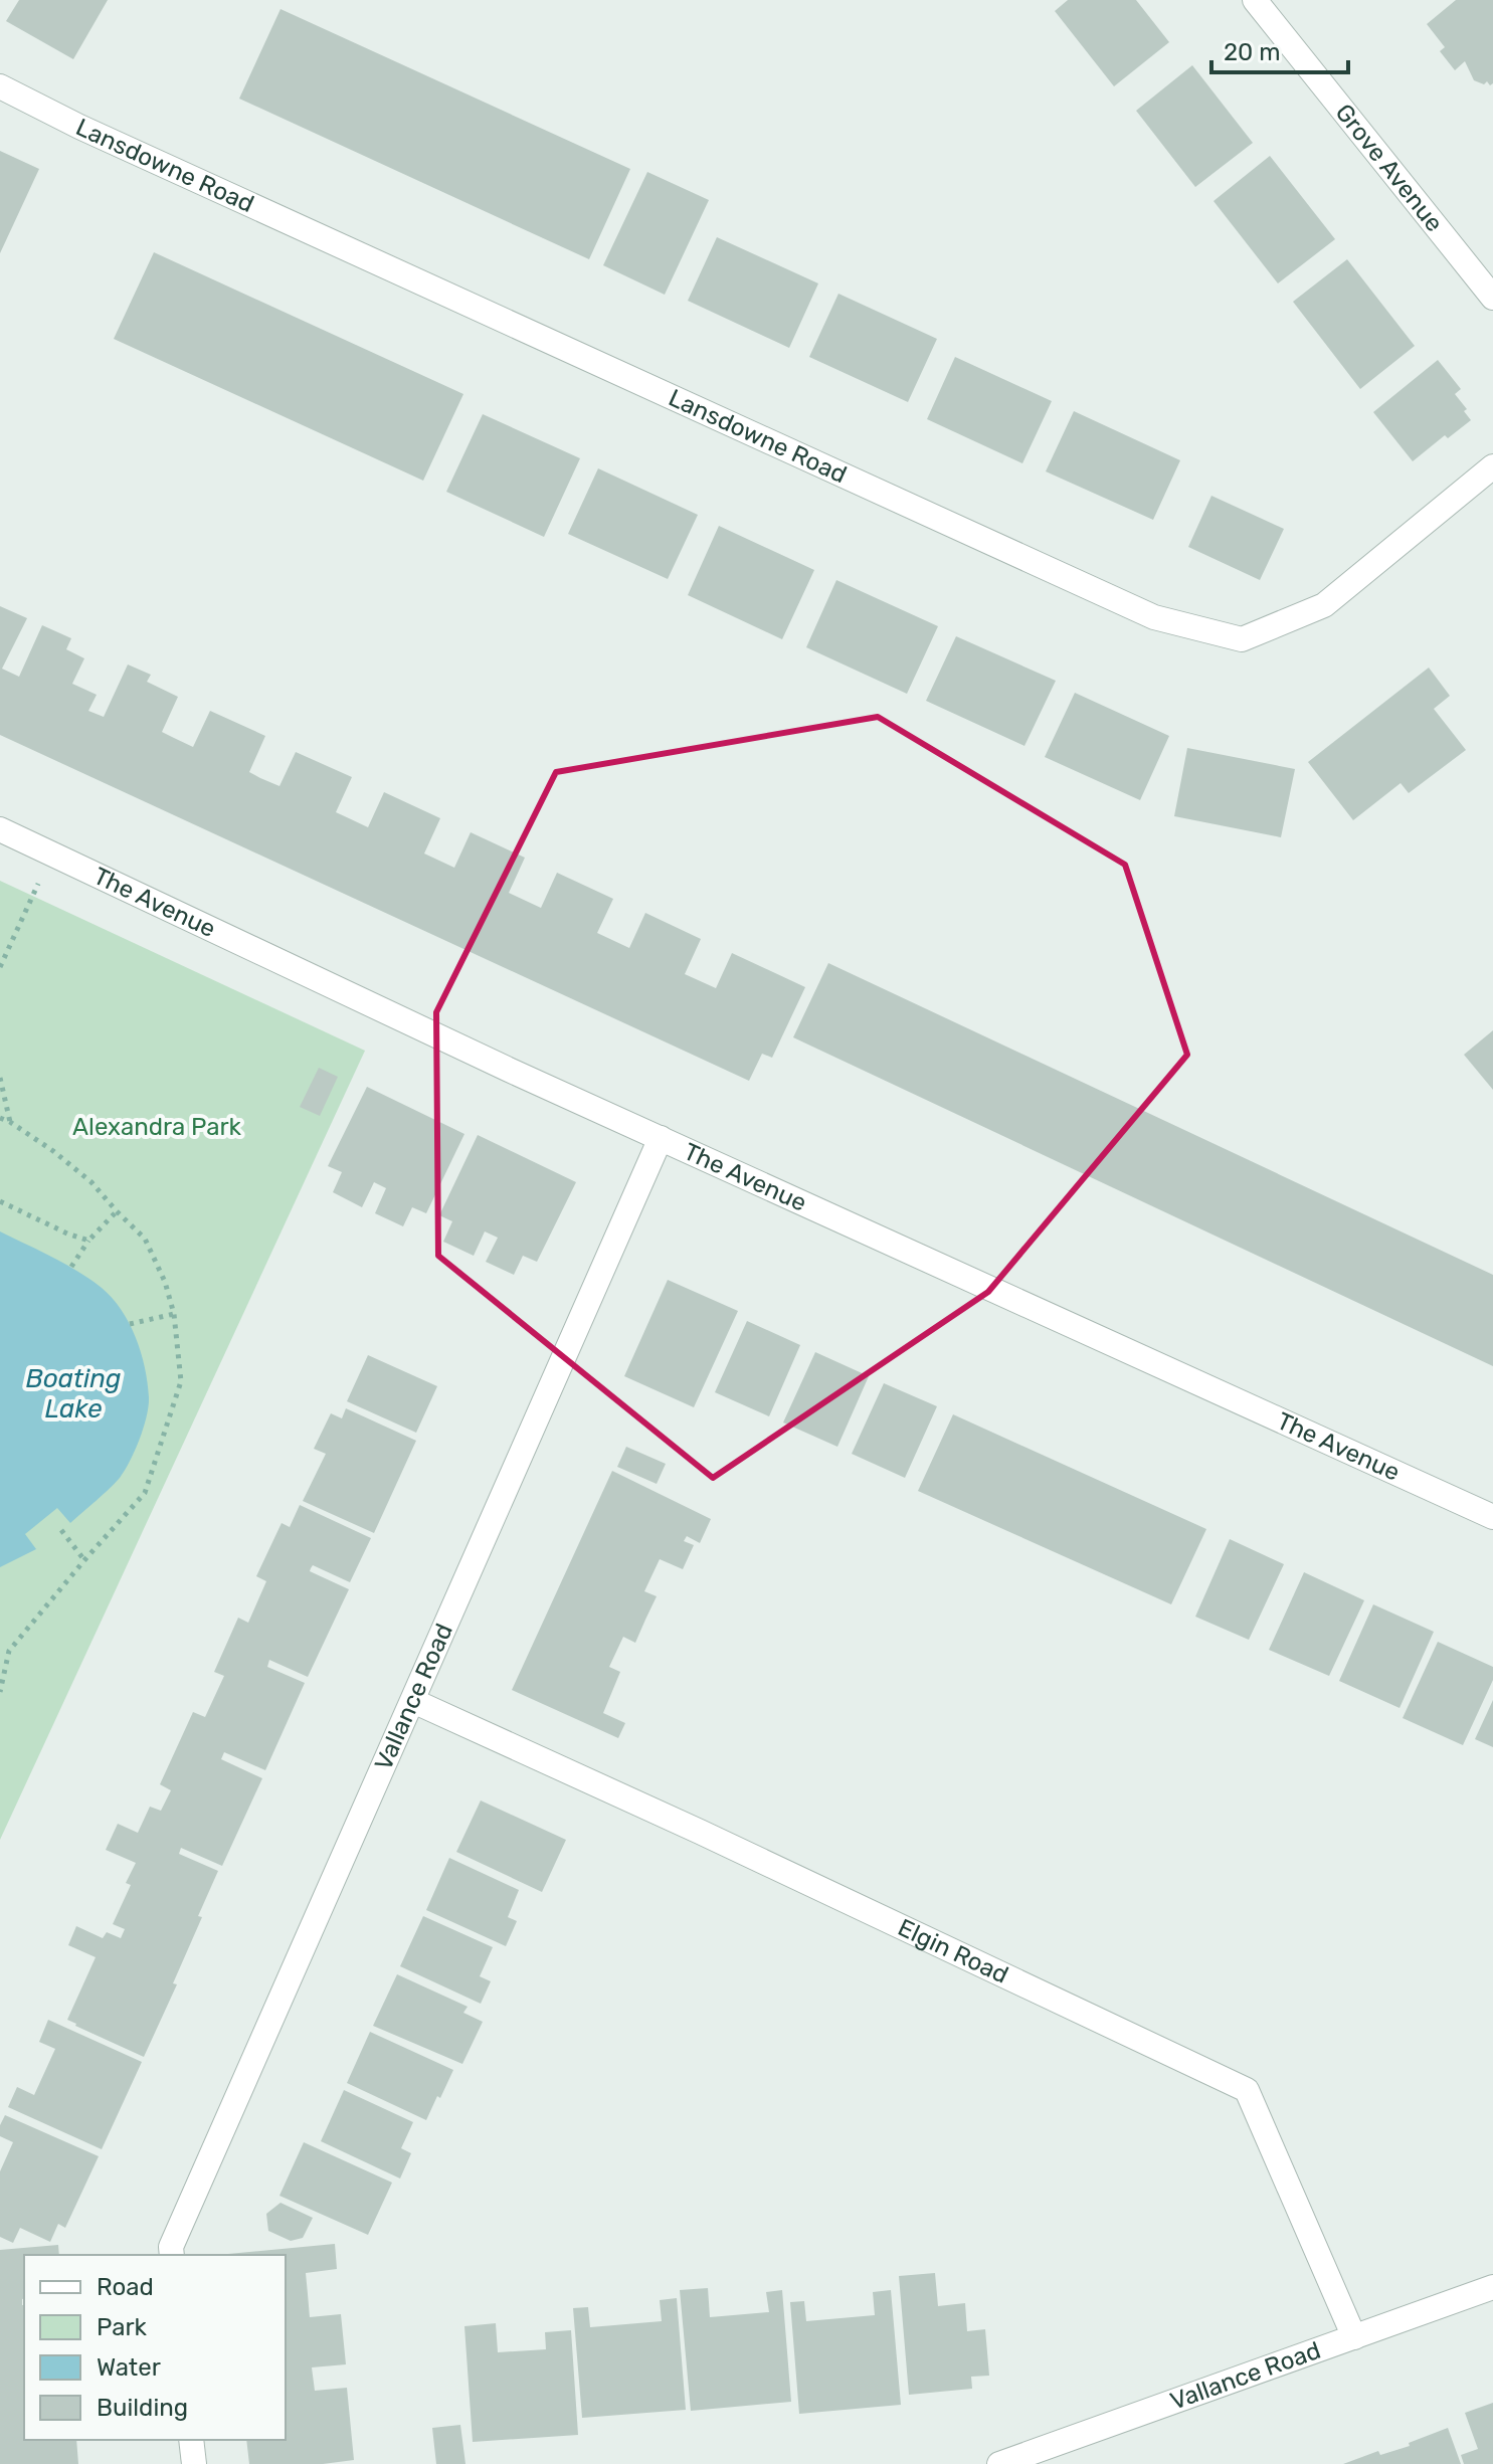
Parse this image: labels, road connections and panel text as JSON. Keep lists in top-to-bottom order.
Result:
{
  "streets": {
    "street": [
      "Lansdowne Road",
      "Grove Avenue",
      "The Avenue",
      "Vallance Road",
      "Elgin Road"
    ]
  },
  "crossings": [
    ["The Avenue", "Vallance Road"],
    ["Vallance Road", "Elgin Road"]
  ],
  "water": ["Boating Lake"],
  "parks": ["Alexandra Park"],
  "legend": [
    "Road",
    "Park",
    "Water",
    "Building"
  ],
  "scale_bar": "20 m"
}
